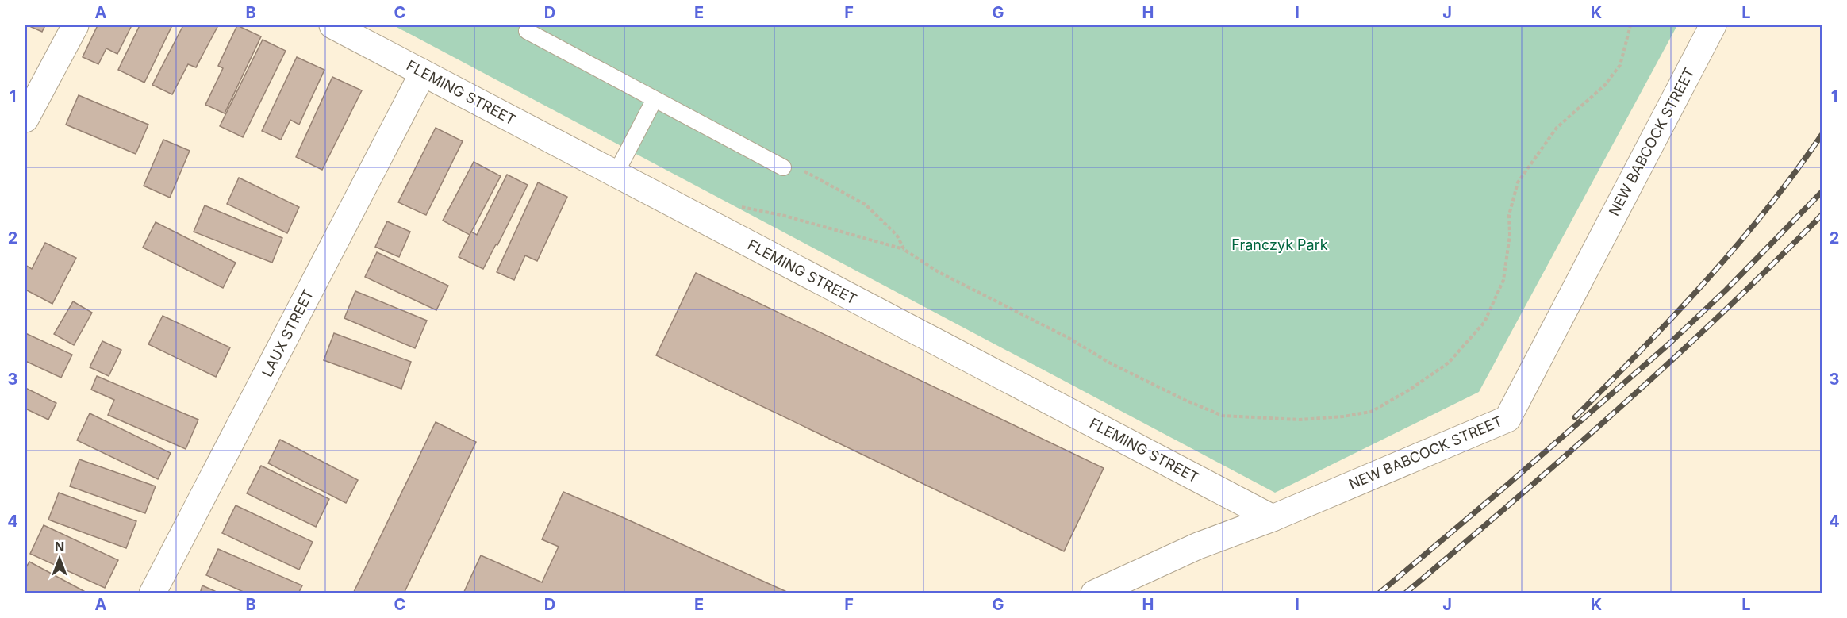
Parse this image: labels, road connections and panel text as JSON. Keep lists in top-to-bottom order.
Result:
{
  "streets": {
    "street": ["FLEMING STREET", "NEW BABCOCK STREET", "LAUX STREET"]
  },
  "crossings": [
    ["FLEMING STREET", "NEW BABCOCK STREET"],
    ["FLEMING STREET", "LAUX STREET"]
  ],
  "parks": ["Franczyk Park"],
  "north": "top",
  "grid": {
    "columns": [
      "A",
      "B",
      "C",
      "D",
      "E",
      "F",
      "G",
      "H",
      "I",
      "J",
      "K",
      "L"
    ],
    "rows": [
      "1",
      "2",
      "3",
      "4"
    ]
  }
}
